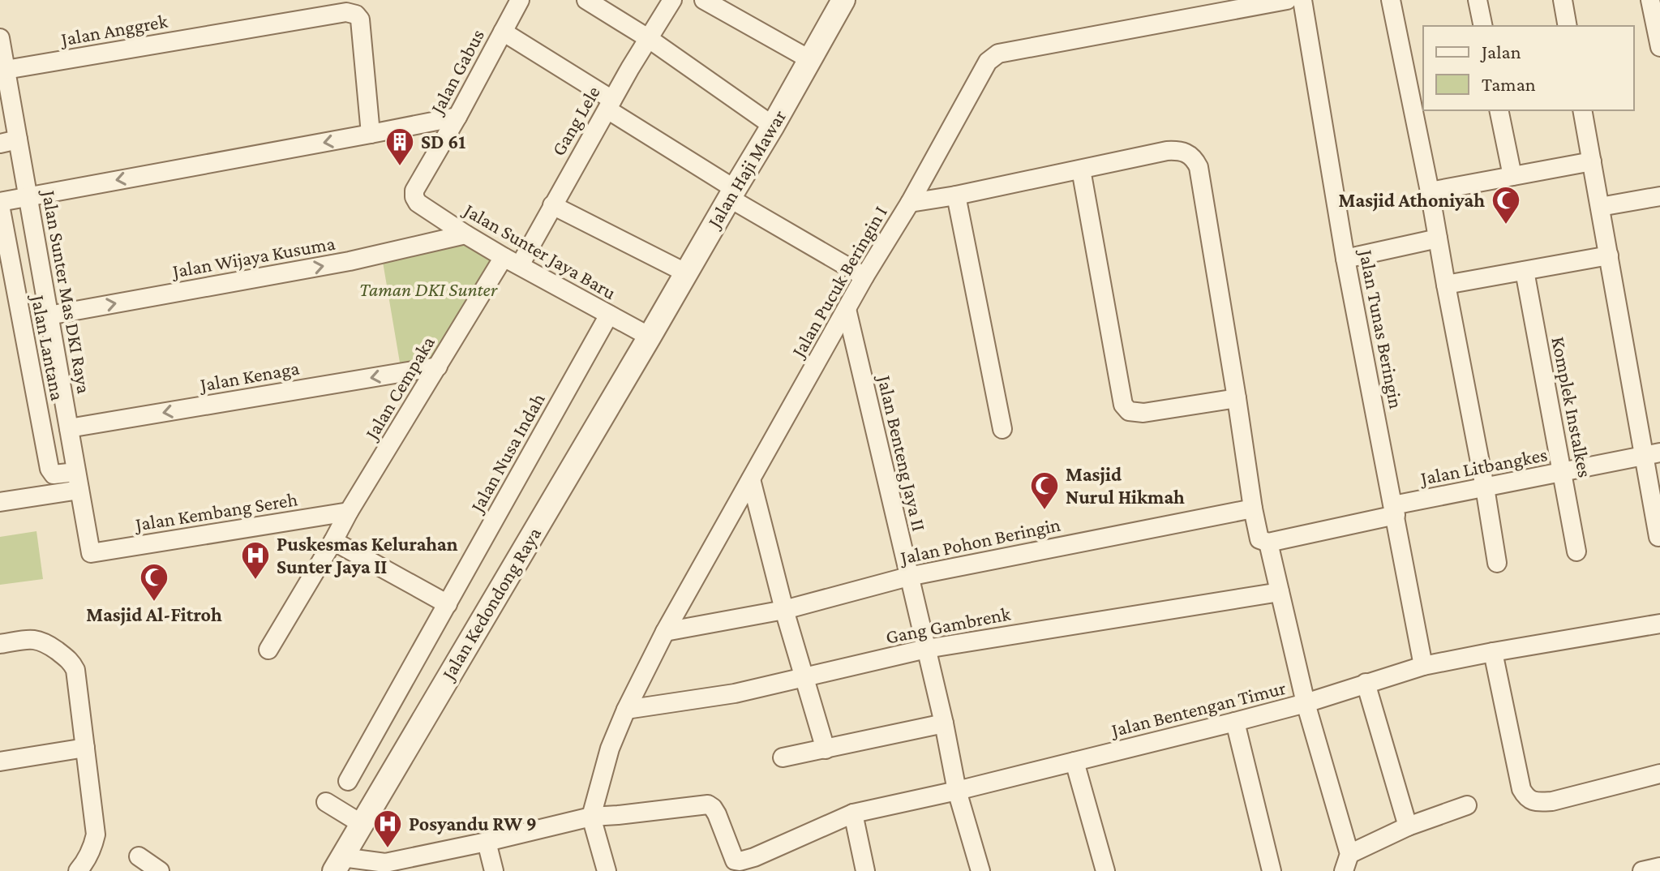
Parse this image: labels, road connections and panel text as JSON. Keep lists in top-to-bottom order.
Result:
{
  "streets": {
    "street": [
      "Jalan Anggrek",
      "Jalan Gabus",
      "Gang Lele",
      "Jalan Haji Mawar",
      "Jalan Sunter Jaya Baru",
      "Jalan Wijaya Kusuma",
      "Jalan Pucuk Beringin I",
      "Jalan Sunter Mas DKI Raya",
      "Jalan Tunas Beringin",
      "Jalan Lantana",
      "Jalan Kenaga",
      "Jalan Cempaka",
      "Komplek Instalkes",
      "Jalan Nusa Indah",
      "Jalan Benteng Jaya II",
      "Jalan Litbangkes",
      "Jalan Kembang Sereh",
      "Jalan Pohon Beringin",
      "Jalan Kedondong Raya",
      "Gang Gambrenk",
      "Jalan Bentengan Timur"
    ]
  },
  "crossings": [
    ["Jalan Anggrek", "Jalan Sunter Mas DKI Raya"],
    ["Jalan Gabus", "Jalan Sunter Jaya Baru"],
    ["Gang Lele", "Jalan Sunter Jaya Baru"],
    ["Gang Lele", "Jalan Cempaka"],
    ["Jalan Haji Mawar", "Jalan Sunter Jaya Baru"],
    ["Jalan Haji Mawar", "Jalan Kedondong Raya"],
    ["Jalan Sunter Jaya Baru", "Jalan Wijaya Kusuma"],
    ["Jalan Sunter Jaya Baru", "Jalan Cempaka"],
    ["Jalan Sunter Jaya Baru", "Jalan Nusa Indah"],
    ["Jalan Sunter Jaya Baru", "Jalan Kedondong Raya"],
    ["Jalan Wijaya Kusuma", "Jalan Sunter Mas DKI Raya"],
    ["Jalan Pucuk Beringin I", "Jalan Benteng Jaya II"],
    ["Jalan Pucuk Beringin I", "Jalan Pohon Beringin"],
    ["Jalan Pucuk Beringin I", "Gang Gambrenk"],
    ["Jalan Sunter Mas DKI Raya", "Jalan Lantana"],
    ["Jalan Sunter Mas DKI Raya", "Jalan Kenaga"],
    ["Jalan Sunter Mas DKI Raya", "Jalan Kembang Sereh"],
    ["Jalan Tunas Beringin", "Jalan Litbangkes"],
    ["Jalan Tunas Beringin", "Jalan Bentengan Timur"],
    ["Jalan Kenaga", "Jalan Cempaka"],
    ["Jalan Cempaka", "Jalan Kembang Sereh"],
    ["Komplek Instalkes", "Jalan Litbangkes"],
    ["Jalan Benteng Jaya II", "Jalan Pohon Beringin"],
    ["Jalan Benteng Jaya II", "Gang Gambrenk"],
    ["Jalan Benteng Jaya II", "Jalan Bentengan Timur"]
  ],
  "one_way": ["Jalan Kenaga"],
  "parks": ["Taman DKI Sunter"],
  "places": {
    "building": ["SD 61"],
    "mosque": ["Masjid Athoniyah", "Masjid Nurul Hikmah", "Masjid Al-Fitroh"],
    "hospital": ["Puskesmas Kelurahan Sunter Jaya II", "Posyandu RW 9"]
  },
  "legend": ["Jalan", "Taman"]
}
